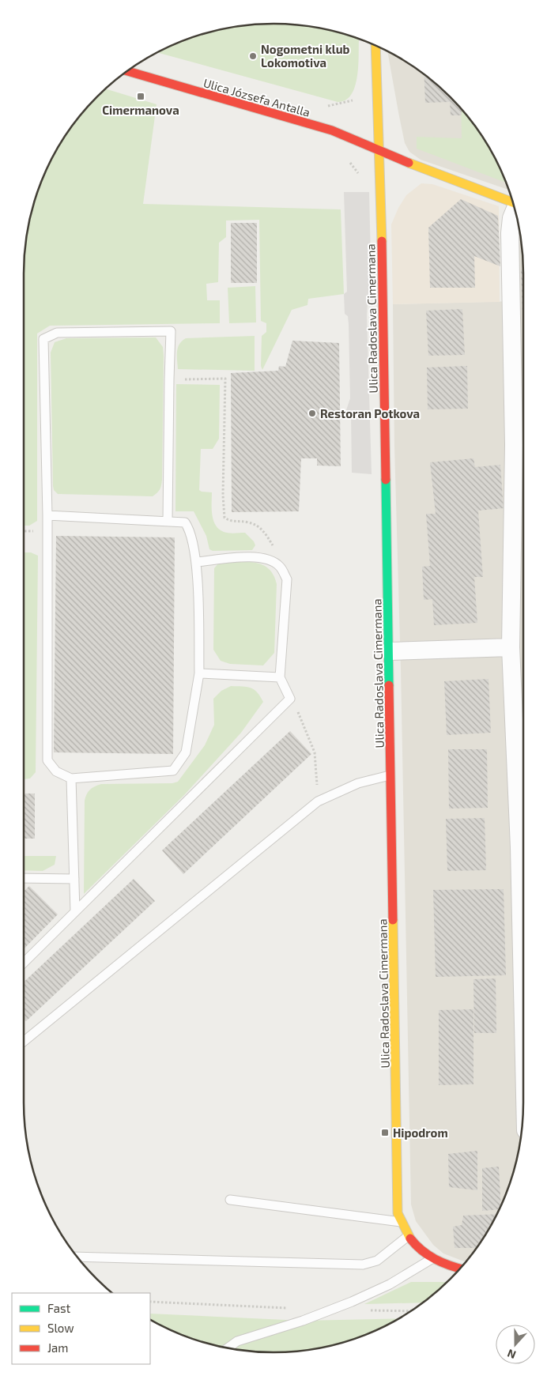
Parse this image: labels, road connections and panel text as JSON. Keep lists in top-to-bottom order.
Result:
{
  "streets": {
    "street": ["Ulica Józsefa Antalla", "Ulica Radoslava Cimermana"]
  },
  "crossings": [
    ["Ulica Józsefa Antalla", "Ulica Radoslava Cimermana"]
  ],
  "places": {
    "other": ["Nogometni klub Lokomotiva", "Restoran Potkova"],
    "transit": ["Cimermanova", "Hipodrom"]
  },
  "legend": ["Fast", "Slow", "Jam"],
  "north": "bottom"
}
